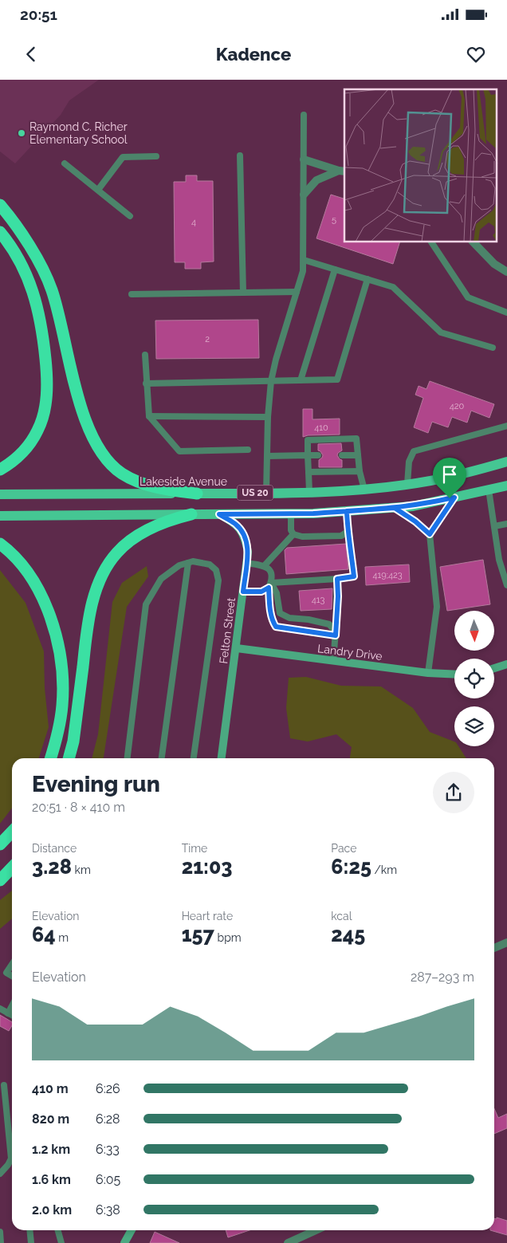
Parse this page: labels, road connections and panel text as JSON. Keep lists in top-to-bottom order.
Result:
{
  "streets": {
    "main road": ["Lakeside Avenue", "US 20"],
    "street": ["Felton Street", "Landry Drive"]
  },
  "crossings": [
    ["US 20", "Felton Street"],
    ["Felton Street", "Landry Drive"]
  ],
  "places": ["Raymond C. Richer Elementary School"],
  "house_numbers": [
    "5",
    "4",
    "2",
    "420",
    "410",
    "419;423",
    "413"
  ],
  "north": "bottom",
  "page": {
    "status": "20:51",
    "header": "Kadence",
    "heading": ["Evening run", "20:51 · 8 × 410 m"],
    "stats": [
      ["Distance", "3.28 km"],
      ["Time", "21:03"],
      ["Pace", "6:25 /km"],
      ["Elevation", "64 m"],
      ["Heart rate", "157 bpm"],
      ["kcal", "245"]
    ],
    "chart": ["Elevation", "287–293 m"],
    "list": [
      {
        "name": "410 m",
        "note": "6:26"
      },
      {
        "name": "820 m",
        "note": "6:28"
      },
      {
        "name": "1.2 km",
        "note": "6:33"
      },
      {
        "name": "1.6 km",
        "note": "6:05"
      },
      {
        "name": "2.0 km",
        "note": "6:38"
      }
    ]
  }
}
